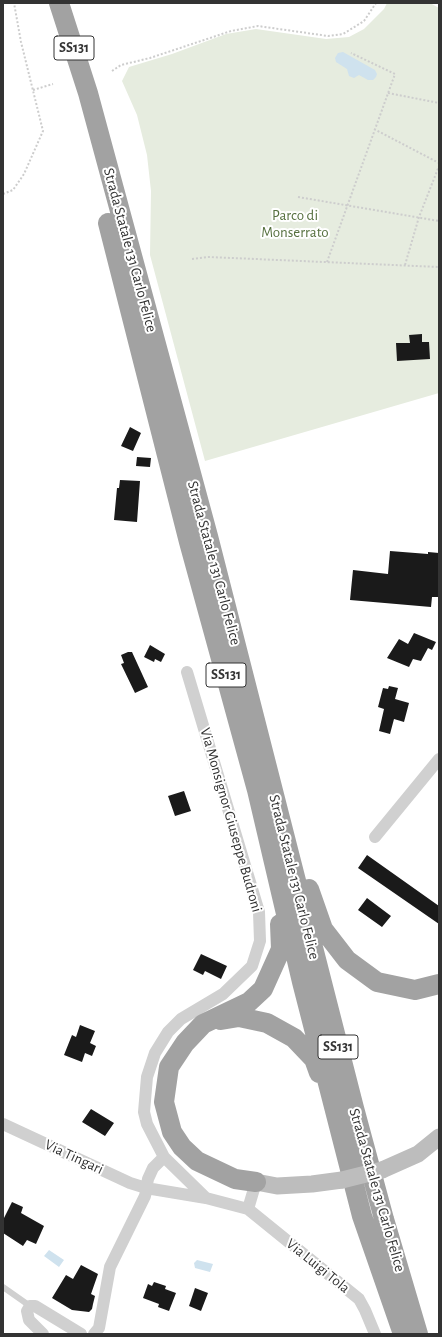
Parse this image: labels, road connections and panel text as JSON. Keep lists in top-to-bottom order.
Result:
{
  "streets": {
    "highway": ["SS131", "Strada Statale 131 Carlo Felice"],
    "street": ["Via Monsignor Giuseppe Budroni", "Via Tingari", "Via Luigi Tola"]
  },
  "crossings": [
    ["Via Monsignor Giuseppe Budroni", "Via Tingari"],
    ["Via Tingari", "Via Luigi Tola"]
  ],
  "parks": ["Parco di Monserrato"]
}
